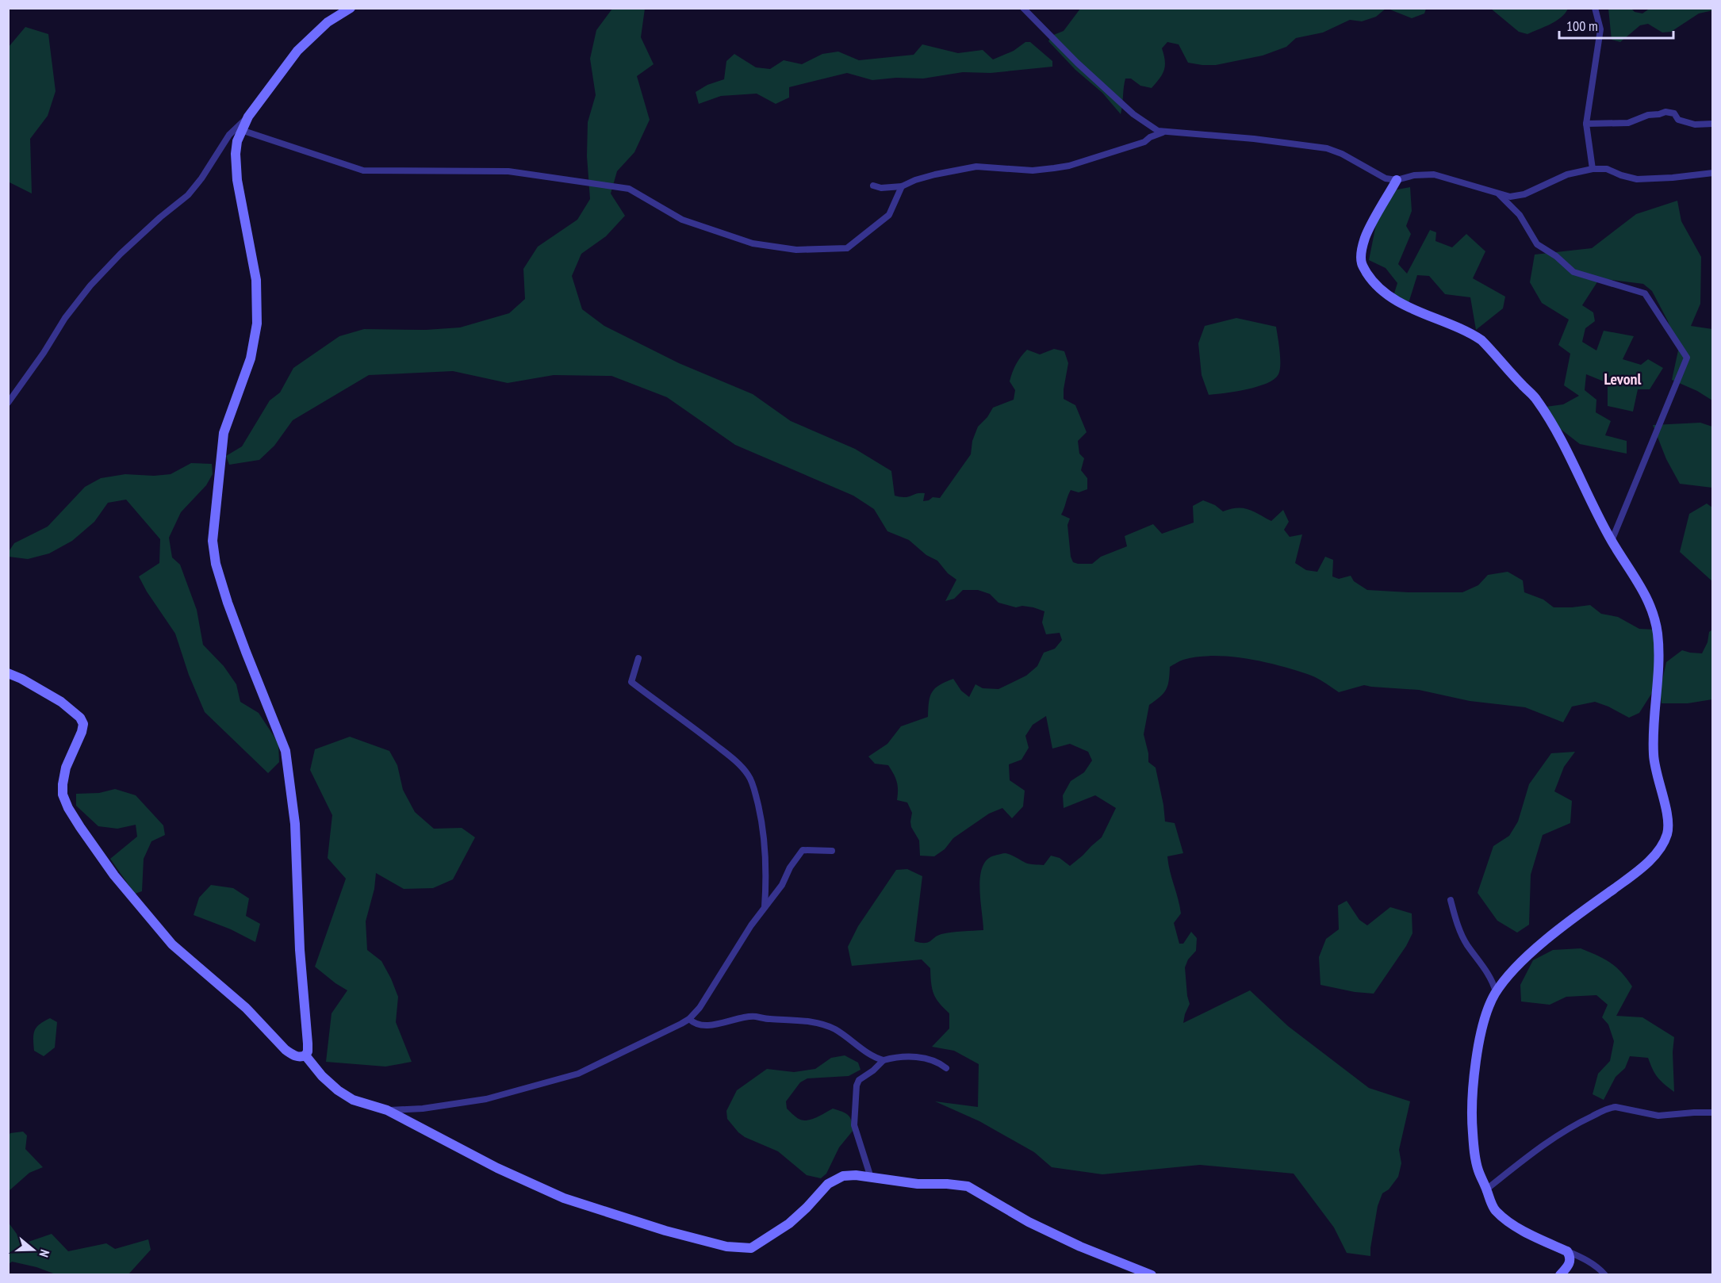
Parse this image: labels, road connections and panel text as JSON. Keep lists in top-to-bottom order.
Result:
{
  "districts": ["Levonl"],
  "scale_bar": "100 m",
  "north": "right"
}
